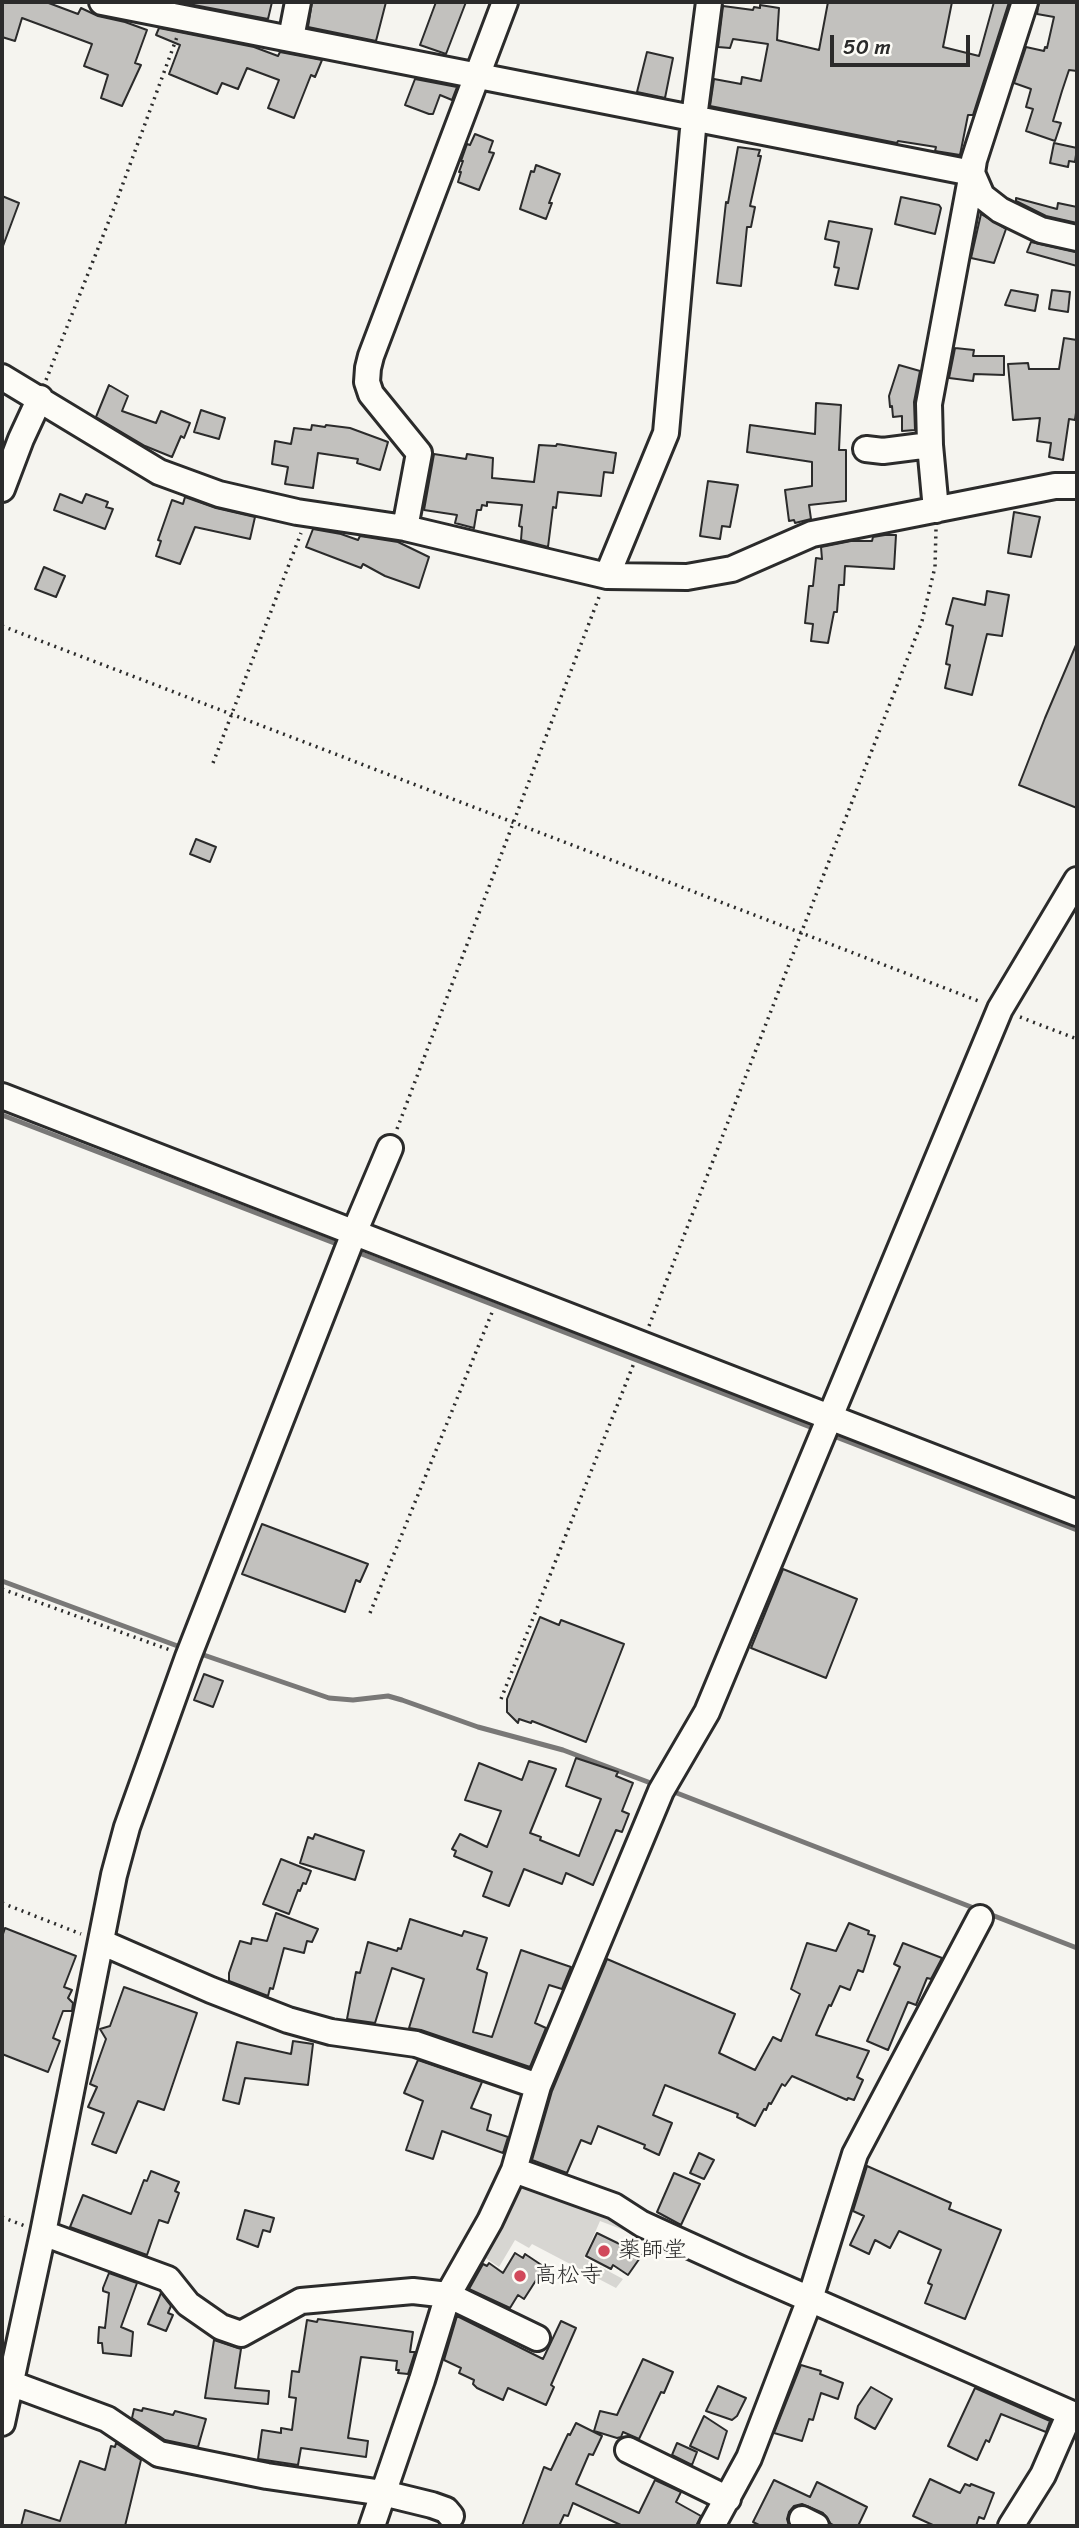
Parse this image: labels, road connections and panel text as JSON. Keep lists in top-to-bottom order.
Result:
{
  "places": ["薬師堂", "高松寺"],
  "scale_bar": "50 m"
}
